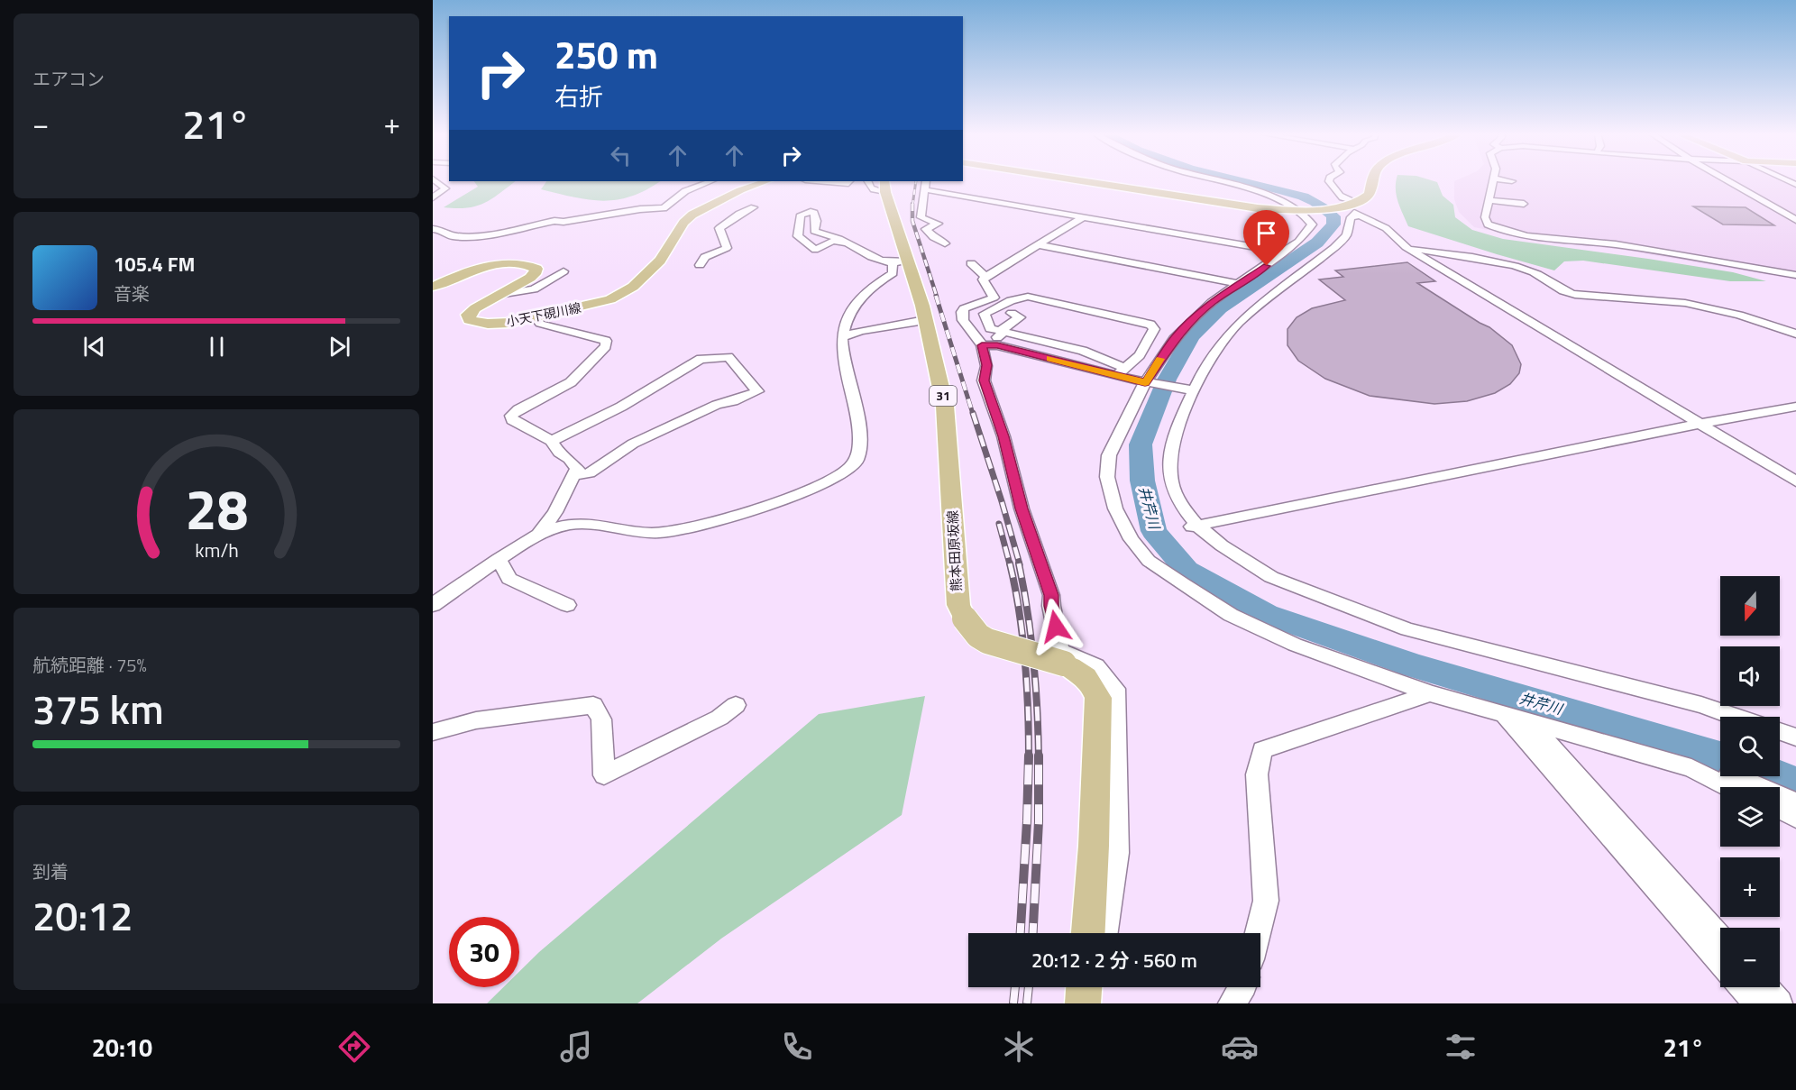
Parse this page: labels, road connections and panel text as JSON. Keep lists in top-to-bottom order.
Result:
{
  "streets": {
    "main road": ["小天下硯川線", "31", "熊本田原坂線"]
  },
  "water": ["井芹川"],
  "north": "bottom",
  "page": {
    "tile": [
      "エアコン",
      ["航続距離 · 75%", "375 km"],
      ["到着", "20:12"]
    ],
    "turn": ["250 m", "右折"],
    "heat": ["−", "21°", "+"],
    "song": ["105.4 FM", "音楽"],
    "map_buttons": ["+", "−"],
    "limit": "30",
    "trip": "20:12 · 2 分 · 560 m",
    "tabs": ["20:10", "21°"],
    "gauge": ["28", "km/h"]
  }
}
